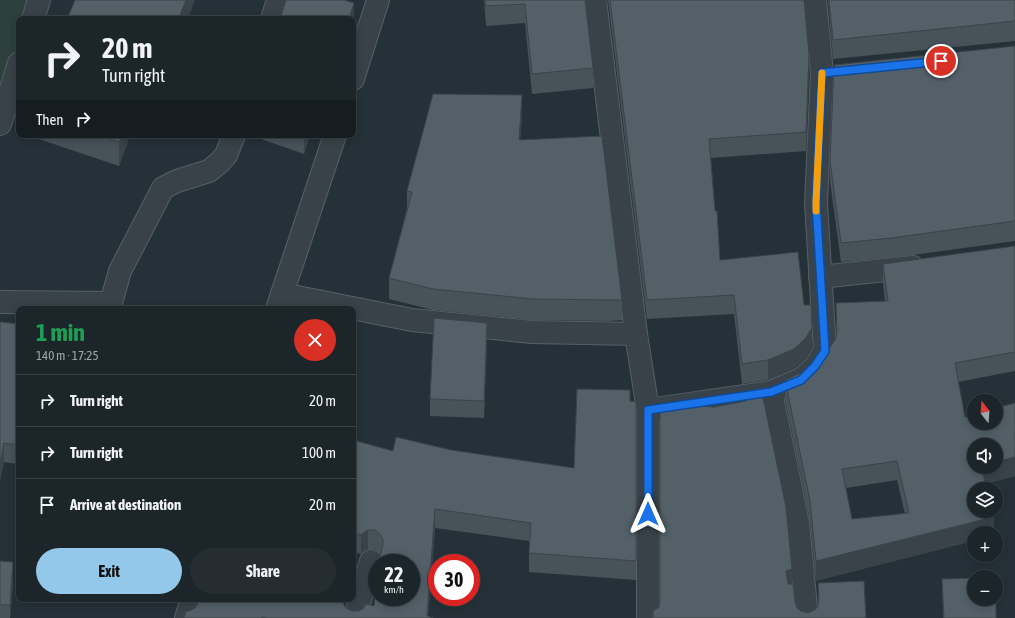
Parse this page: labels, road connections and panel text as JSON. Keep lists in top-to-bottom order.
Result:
{
  "north": "top",
  "page": {
    "turn": ["20 m", "Turn right"],
    "then": "Then",
    "heading": ["1 min", "140 m · 17:25"],
    "list": [
      {
        "name": "Turn right",
        "value": "20 m"
      },
      {
        "name": "Turn right",
        "value": "100 m"
      },
      {
        "name": "Arrive at destination",
        "value": "20 m"
      }
    ],
    "map_buttons": ["+", "−"],
    "buttons": ["Exit", "Share"],
    "speed": "22 km/h",
    "limit": "30"
  }
}
